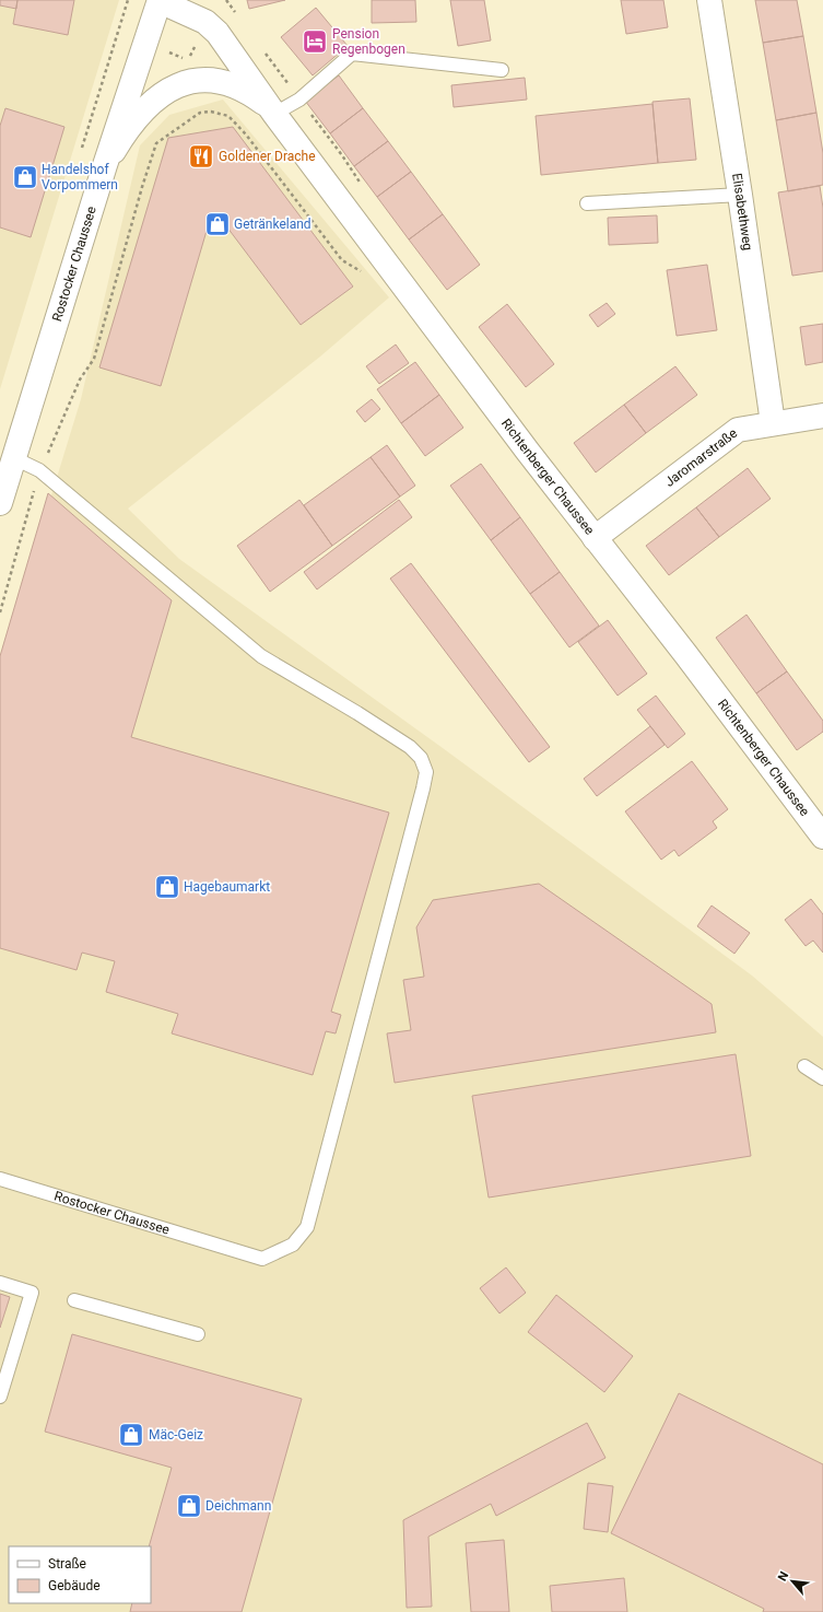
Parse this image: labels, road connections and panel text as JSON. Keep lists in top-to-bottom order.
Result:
{
  "streets": {
    "street": [
      "Elisabethweg",
      "Rostocker Chaussee",
      "Jaromarstraße",
      "Richtenberger Chaussee"
    ]
  },
  "crossings": [
    ["Elisabethweg", "Jaromarstraße"],
    ["Rostocker Chaussee", "Richtenberger Chaussee"],
    ["Jaromarstraße", "Richtenberger Chaussee"]
  ],
  "places": {
    "hotel": ["Pension Regenbogen"],
    "restaurant": ["Goldener Drache"],
    "shop": [
      "Handelshof Vorpommern",
      "Getränkeland",
      "Hagebaumarkt",
      "Mäc-Geiz",
      "Deichmann"
    ]
  },
  "legend": ["Straße", "Gebäude"],
  "north": "top left"
}
